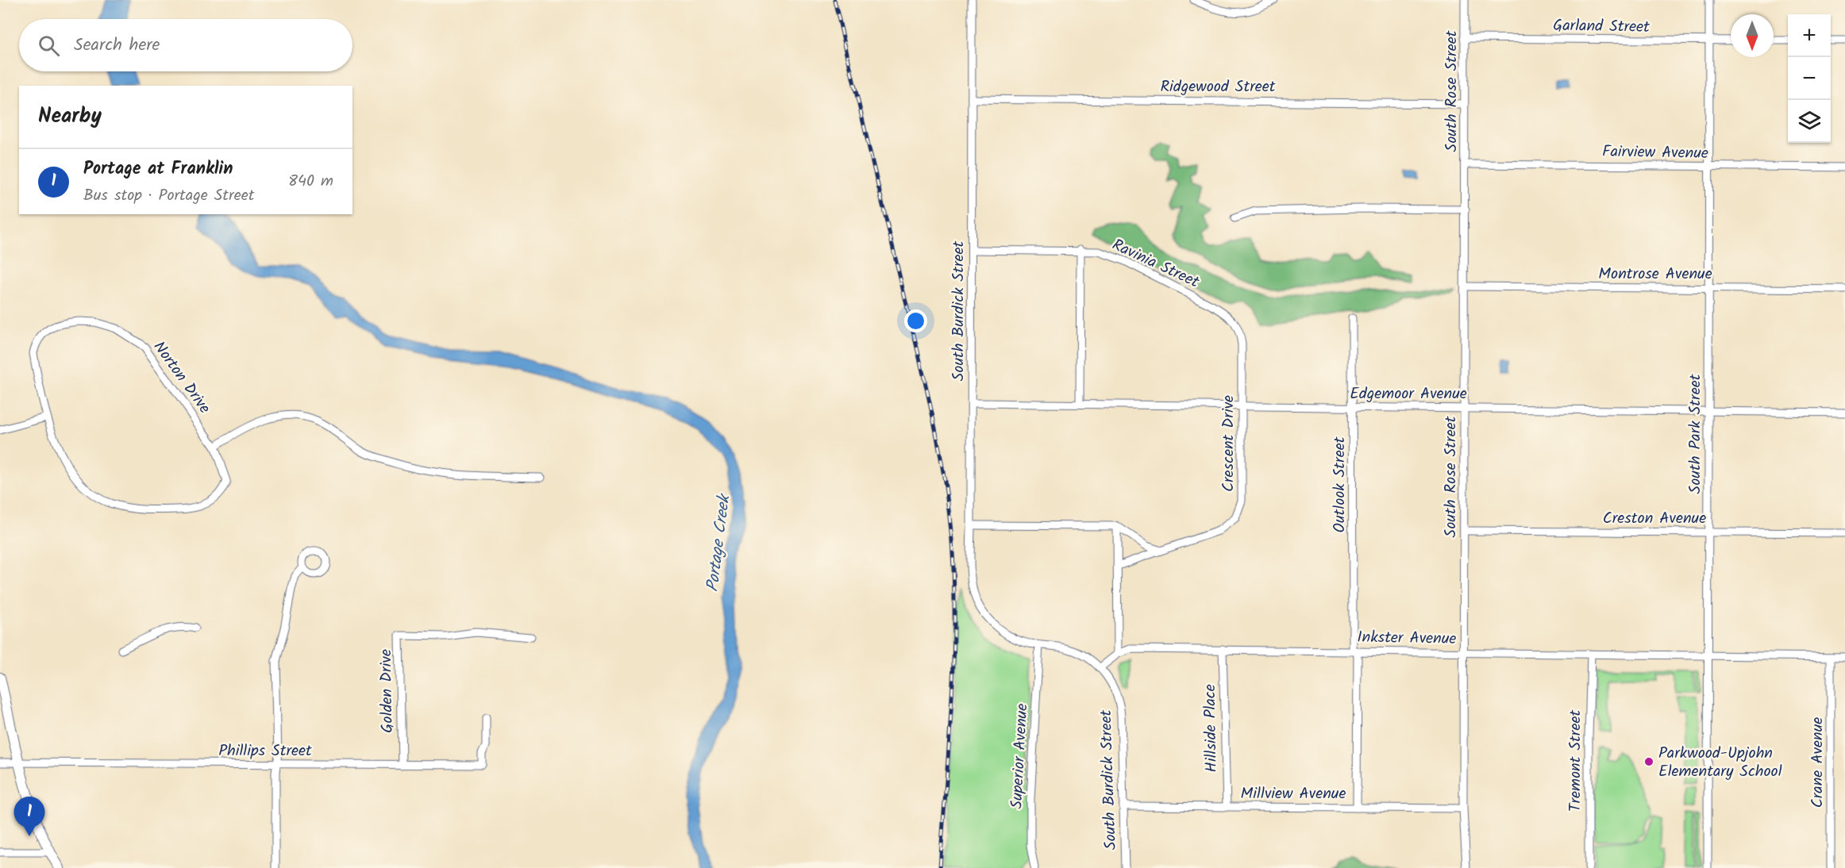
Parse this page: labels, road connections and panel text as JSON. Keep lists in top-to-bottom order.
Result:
{
  "streets": {
    "street": [
      "Garland Street",
      "Ridgewood Street",
      "South Rose Street",
      "Fairview Avenue",
      "Ravinia Street",
      "Montrose Avenue",
      "South Burdick Street",
      "Norton Drive",
      "Edgemoor Avenue",
      "South Park Street",
      "Crescent Drive",
      "Outlook Street",
      "Creston Avenue",
      "Inkster Avenue",
      "Golden Drive",
      "Hillside Place",
      "Phillips Street",
      "Superior Avenue",
      "Tremont Street",
      "Crane Avenue",
      "Millview Avenue"
    ]
  },
  "crossings": [
    ["Garland Street", "South Rose Street"],
    ["Garland Street", "South Park Street"],
    ["Ridgewood Street", "South Rose Street"],
    ["Ridgewood Street", "South Burdick Street"],
    ["South Rose Street", "Fairview Avenue"],
    ["South Rose Street", "Montrose Avenue"],
    ["South Rose Street", "Edgemoor Avenue"],
    ["South Rose Street", "Creston Avenue"],
    ["South Rose Street", "Inkster Avenue"],
    ["South Rose Street", "Millview Avenue"],
    ["Fairview Avenue", "South Park Street"],
    ["Ravinia Street", "South Burdick Street"],
    ["Ravinia Street", "Crescent Drive"],
    ["Montrose Avenue", "South Park Street"],
    ["South Burdick Street", "Edgemoor Avenue"],
    ["South Burdick Street", "Inkster Avenue"],
    ["South Burdick Street", "Superior Avenue"],
    ["South Burdick Street", "Millview Avenue"],
    ["Edgemoor Avenue", "South Park Street"],
    ["Edgemoor Avenue", "Crescent Drive"],
    ["Edgemoor Avenue", "Outlook Street"],
    ["South Park Street", "Creston Avenue"],
    ["South Park Street", "Inkster Avenue"],
    ["Outlook Street", "Inkster Avenue"],
    ["Outlook Street", "Millview Avenue"],
    ["Inkster Avenue", "Hillside Place"],
    ["Inkster Avenue", "Tremont Street"],
    ["Inkster Avenue", "Crane Avenue"],
    ["Golden Drive", "Phillips Street"],
    ["Hillside Place", "Millview Avenue"]
  ],
  "water": ["Portage Creek"],
  "places": ["Parkwood-Upjohn Elementary School"],
  "north": "bottom",
  "page": {
    "map_buttons": ["+", "−"],
    "search": "Search here",
    "heading": "Nearby",
    "list": [
      {
        "mark": "1",
        "name": "Portage at Franklin",
        "note": "Bus stop · Portage Street",
        "value": "840 m"
      }
    ],
    "pins": "1"
  }
}
